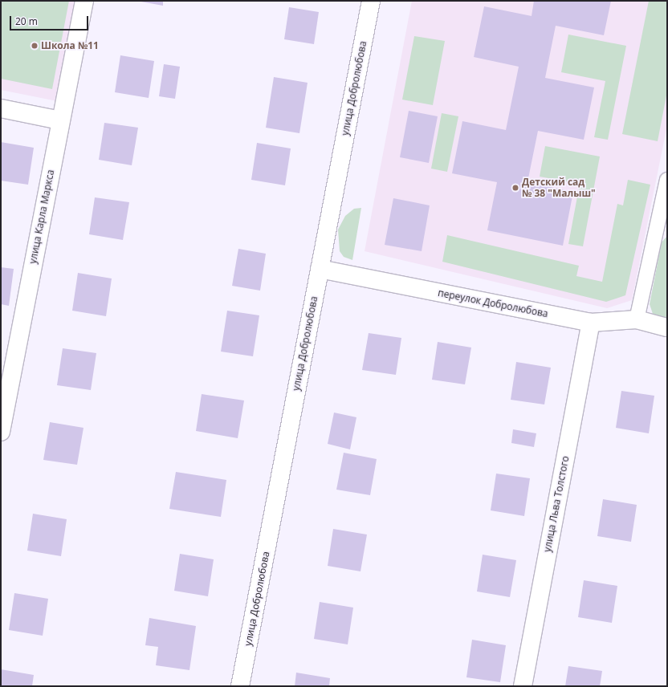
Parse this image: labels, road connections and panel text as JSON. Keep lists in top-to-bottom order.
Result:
{
  "streets": {
    "street": [
      "улица Добролюбова",
      "улица Карла Маркса",
      "переулок Добролюбова",
      "улица Льва Толстого"
    ]
  },
  "crossings": [
    ["улица Добролюбова", "переулок Добролюбова"],
    ["переулок Добролюбова", "улица Льва Толстого"]
  ],
  "places": ["Школа №11", "Детский сад № 38 \"Малыш\""],
  "scale_bar": "20 m"
}
